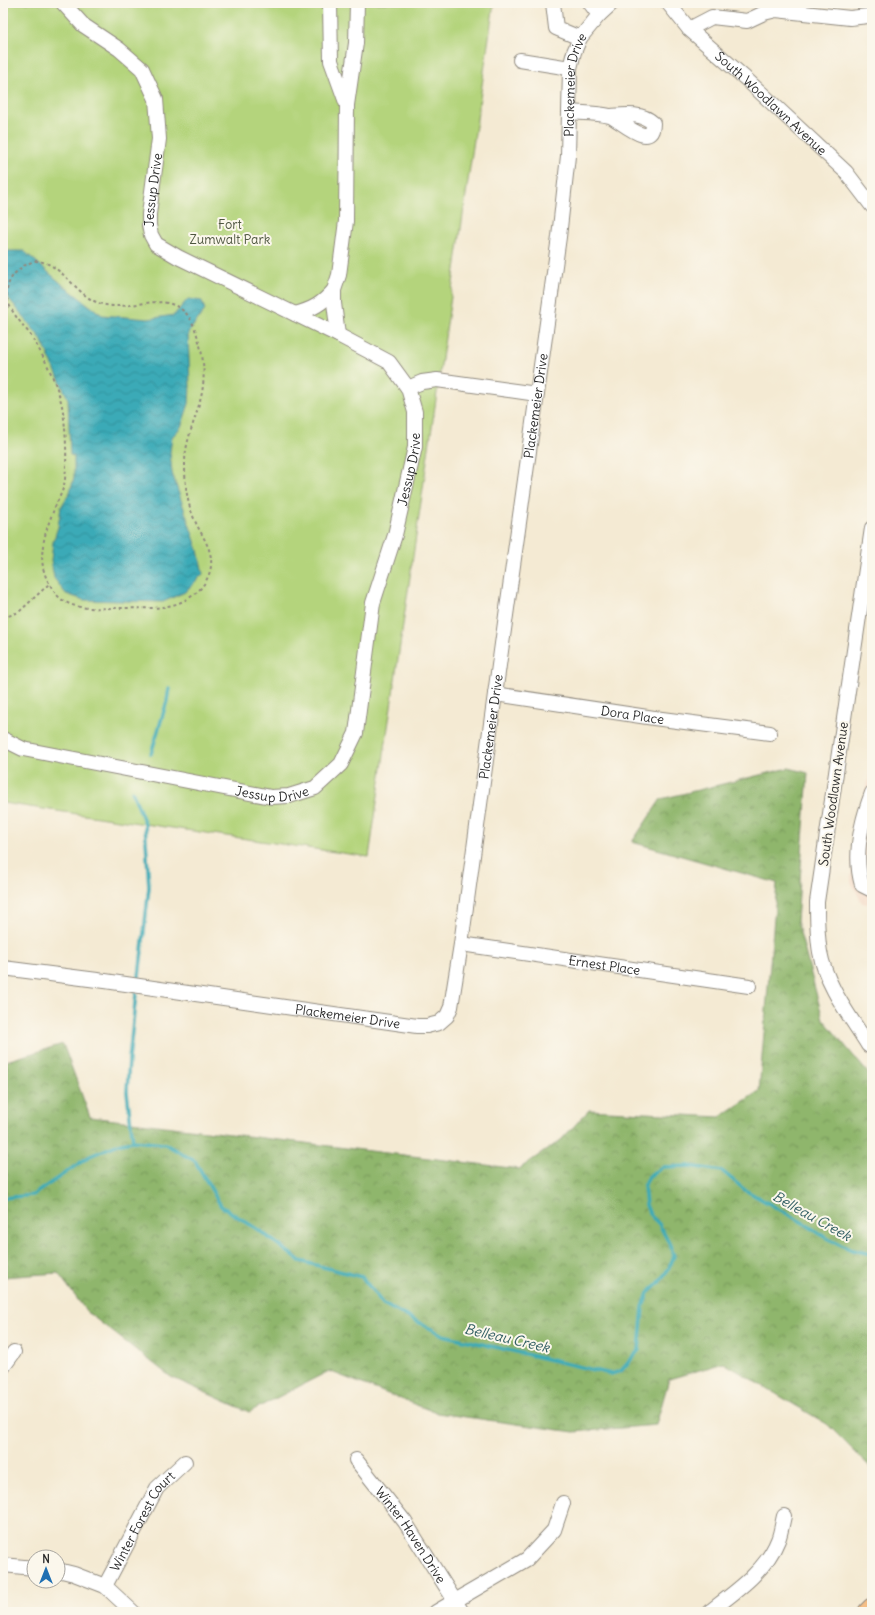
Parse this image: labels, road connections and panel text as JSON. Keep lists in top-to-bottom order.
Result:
{
  "streets": {
    "street": [
      "Plackemeier Drive",
      "South Woodlawn Avenue",
      "Jessup Drive",
      "Dora Place",
      "Ernest Place",
      "Winter Forest Court",
      "Winter Haven Drive"
    ]
  },
  "crossings": [
    ["Plackemeier Drive", "Dora Place"],
    ["Plackemeier Drive", "Ernest Place"]
  ],
  "water": ["Belleau Creek"],
  "parks": ["Fort Zumwalt Park"],
  "north": "top"
}
